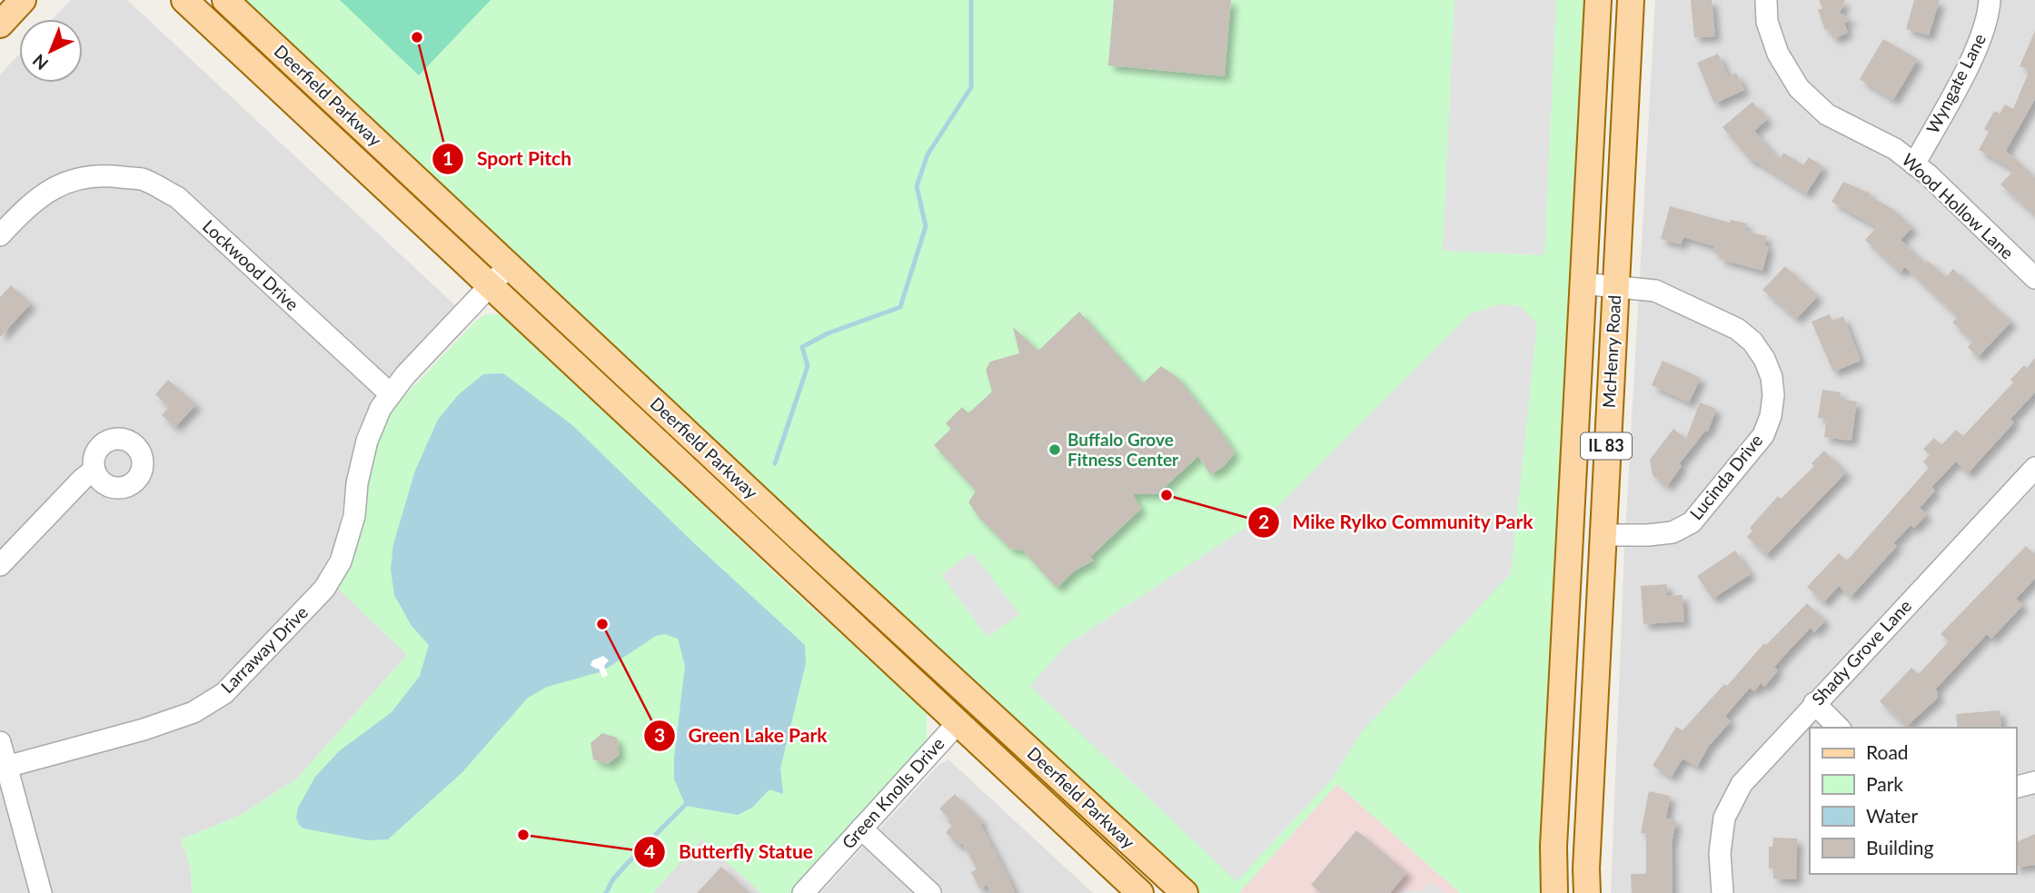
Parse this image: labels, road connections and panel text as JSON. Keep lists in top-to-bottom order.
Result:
{
  "streets": {
    "main road": ["Deerfield Parkway", "McHenry Road", "IL 83"],
    "street": [
      "Wyngate Lane",
      "Wood Hollow Lane",
      "Lockwood Drive",
      "Lucinda Drive",
      "Larraway Drive",
      "Shady Grove Lane",
      "Green Knolls Drive"
    ]
  },
  "crossings": [
    ["Wyngate Lane", "Wood Hollow Lane"],
    ["Deerfield Parkway", "Green Knolls Drive"],
    ["Lockwood Drive", "Larraway Drive"],
    ["McHenry Road", "Lucinda Drive"]
  ],
  "places": [
    "Sport Pitch",
    "Buffalo Grove Fitness Center",
    "Mike Rylko Community Park",
    "Green Lake Park",
    "Butterfly Statue"
  ],
  "legend": [
    "Road",
    "Park",
    "Water",
    "Building"
  ],
  "north": "bottom left"
}
